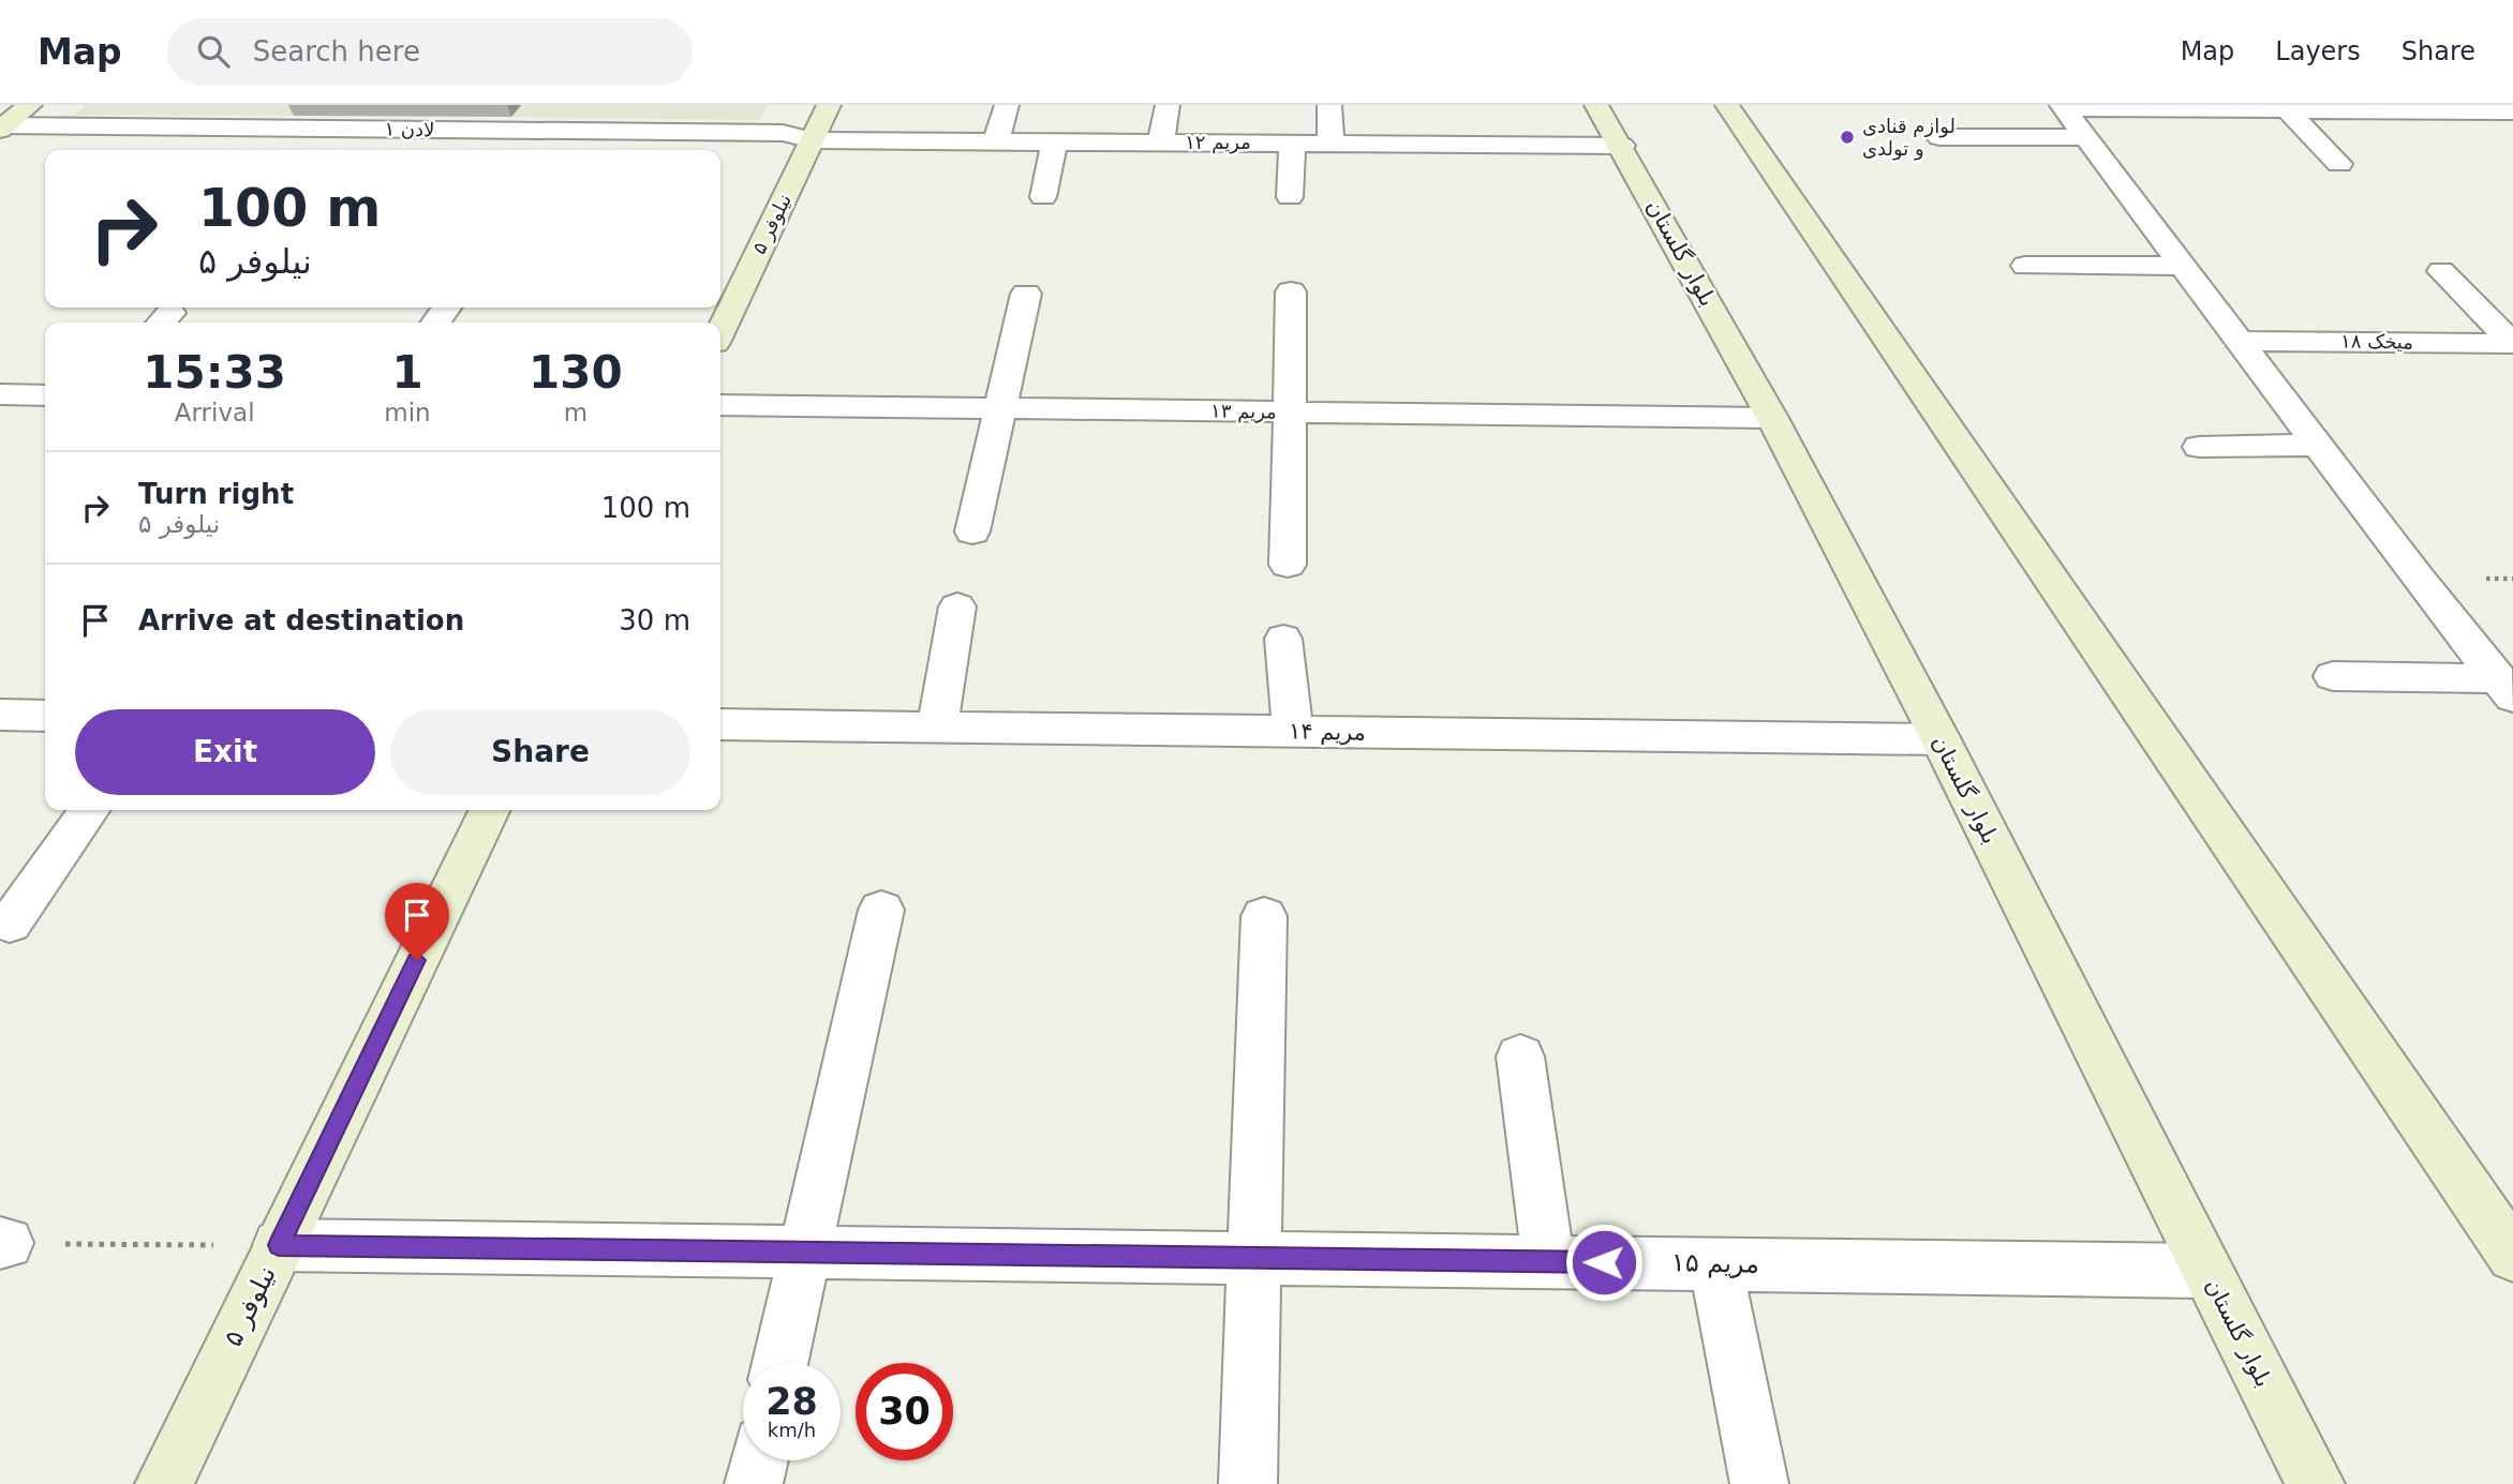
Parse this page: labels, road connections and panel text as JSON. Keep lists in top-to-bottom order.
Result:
{
  "streets": {
    "main road": ["نیلوفر ۵", "بلوار گلستان"],
    "street": [
      "لادن ۱",
      "مریم ۱۲",
      "میخک ۱۸",
      "مریم ۱۳",
      "مریم ۱۴",
      "مریم ۱۵"
    ]
  },
  "crossings": [
    ["لادن ۱", "مریم ۱۲"],
    ["لادن ۱", "نیلوفر ۵"],
    ["مریم ۱۲", "نیلوفر ۵"],
    ["مریم ۱۲", "بلوار گلستان"],
    ["نیلوفر ۵", "مریم ۱۵"],
    ["بلوار گلستان", "مریم ۱۳"],
    ["بلوار گلستان", "مریم ۱۴"],
    ["بلوار گلستان", "مریم ۱۵"]
  ],
  "places": ["لوازم قنادی و تولدی"],
  "page": {
    "header": "Map",
    "search": "Search here",
    "nav": ["Map", "Layers", "Share"],
    "turn": ["100 m", "نیلوفر ۵"],
    "eta": [
      "15:33",
      "Arrival",
      "1",
      "min",
      "130",
      "m"
    ],
    "list": [
      {
        "name": "Turn right",
        "note": "نیلوفر ۵",
        "value": "100 m"
      },
      {
        "name": "Arrive at destination",
        "value": "30 m"
      }
    ],
    "buttons": ["Exit", "Share"],
    "speed": "28 km/h",
    "limit": "30"
  }
}
